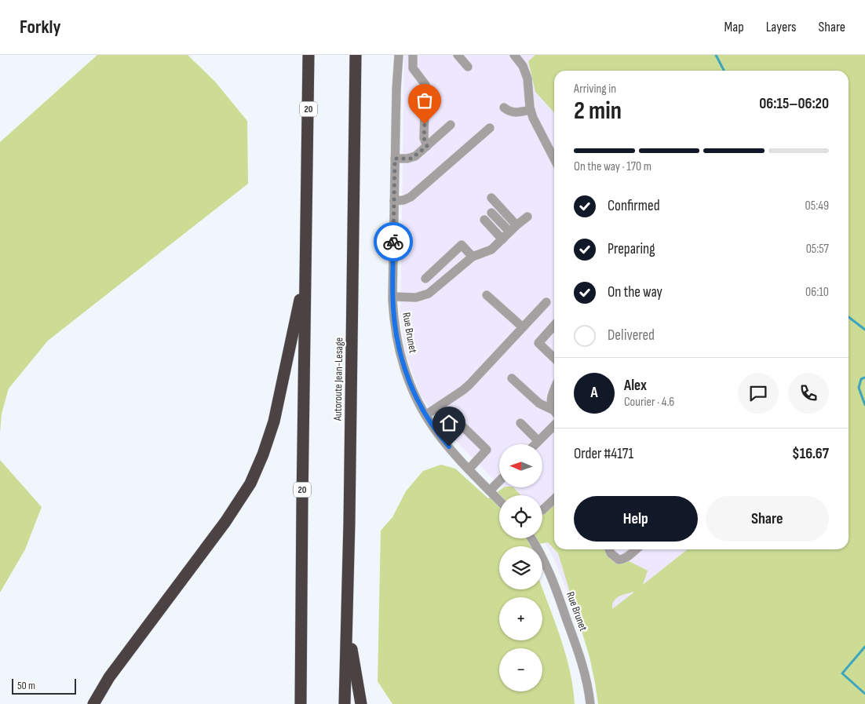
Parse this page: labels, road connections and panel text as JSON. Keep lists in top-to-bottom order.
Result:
{
  "streets": {
    "highway": ["20", "Autoroute Jean-Lesage"],
    "street": ["Rue Brunet"]
  },
  "scale_bar": "50 m",
  "north": "left",
  "page": {
    "header": "Forkly",
    "nav": ["Map", "Layers", "Share"],
    "heading": ["2 min", "Arriving in", "06:15–06:20"],
    "panel": [
      "Alex",
      "Courier · 4.6",
      "Order #4171",
      "$16.67"
    ],
    "bar": "On the way · 170 m",
    "list": [
      ["Confirmed", "05:49"],
      ["Preparing", "05:57"],
      ["On the way", "06:10"],
      "Delivered"
    ],
    "round": "A",
    "map_buttons": ["+", "−"],
    "buttons": ["Help", "Share"],
    "scale": "50 m"
  }
}
